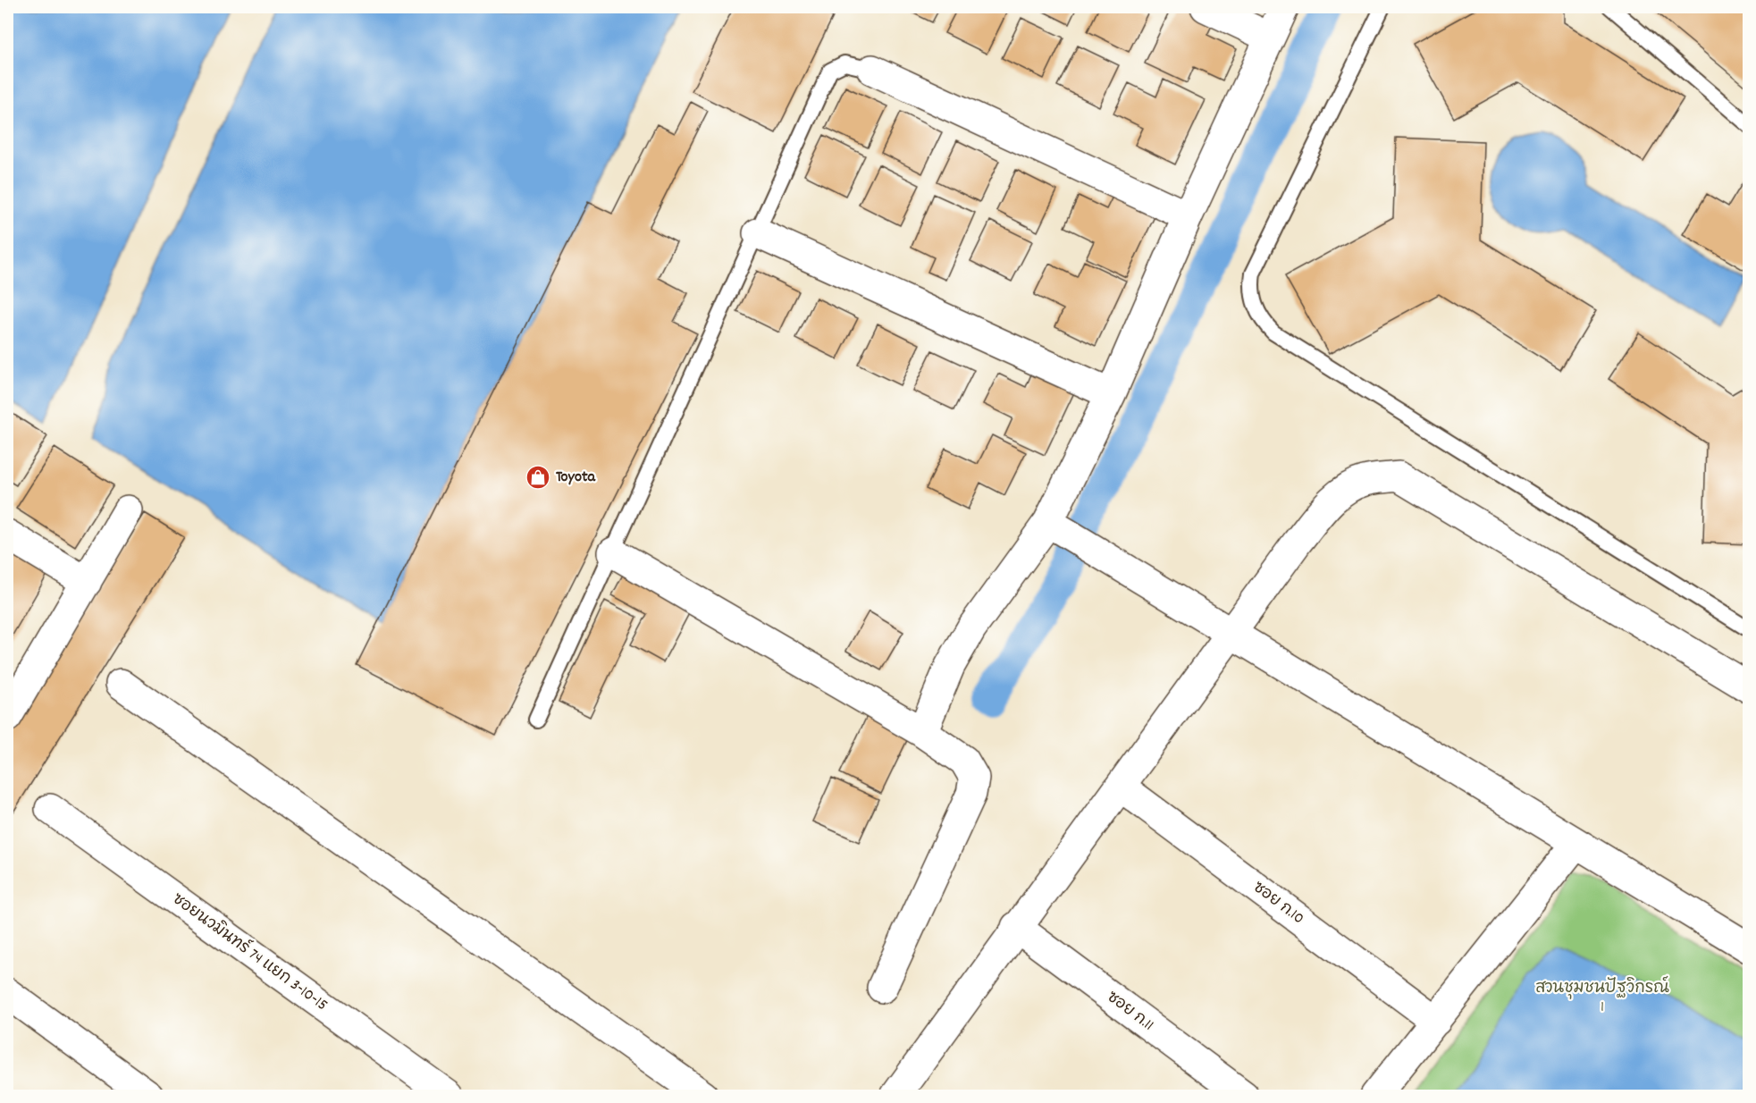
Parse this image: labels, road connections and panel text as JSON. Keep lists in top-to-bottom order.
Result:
{
  "streets": {
    "street": ["ซอย ก.10", "ซอยนวมินทร์ 74 แยก 3-10-15", "ซอย ก.11"]
  },
  "parks": ["สวนชุมชนปัฐวิกรณ์ 1"],
  "places": {
    "shop": ["Toyota"]
  }
}
